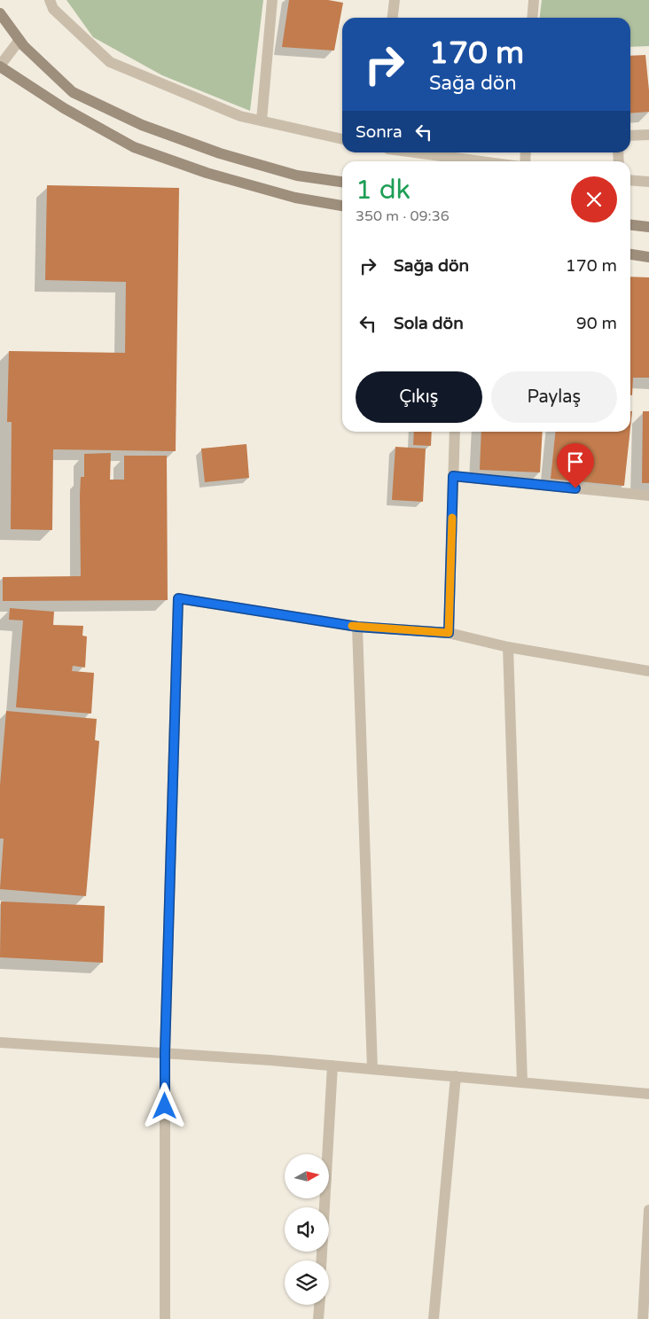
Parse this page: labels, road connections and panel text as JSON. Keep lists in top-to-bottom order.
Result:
{
  "north": "right",
  "page": {
    "turn": ["170 m", "Sağa dön"],
    "then": "Sonra",
    "heading": ["1 dk", "350 m · 09:36"],
    "list": [
      {
        "name": "Sağa dön",
        "value": "170 m"
      },
      {
        "name": "Sola dön",
        "value": "90 m"
      }
    ],
    "buttons": ["Çıkış", "Paylaş"]
  }
}
